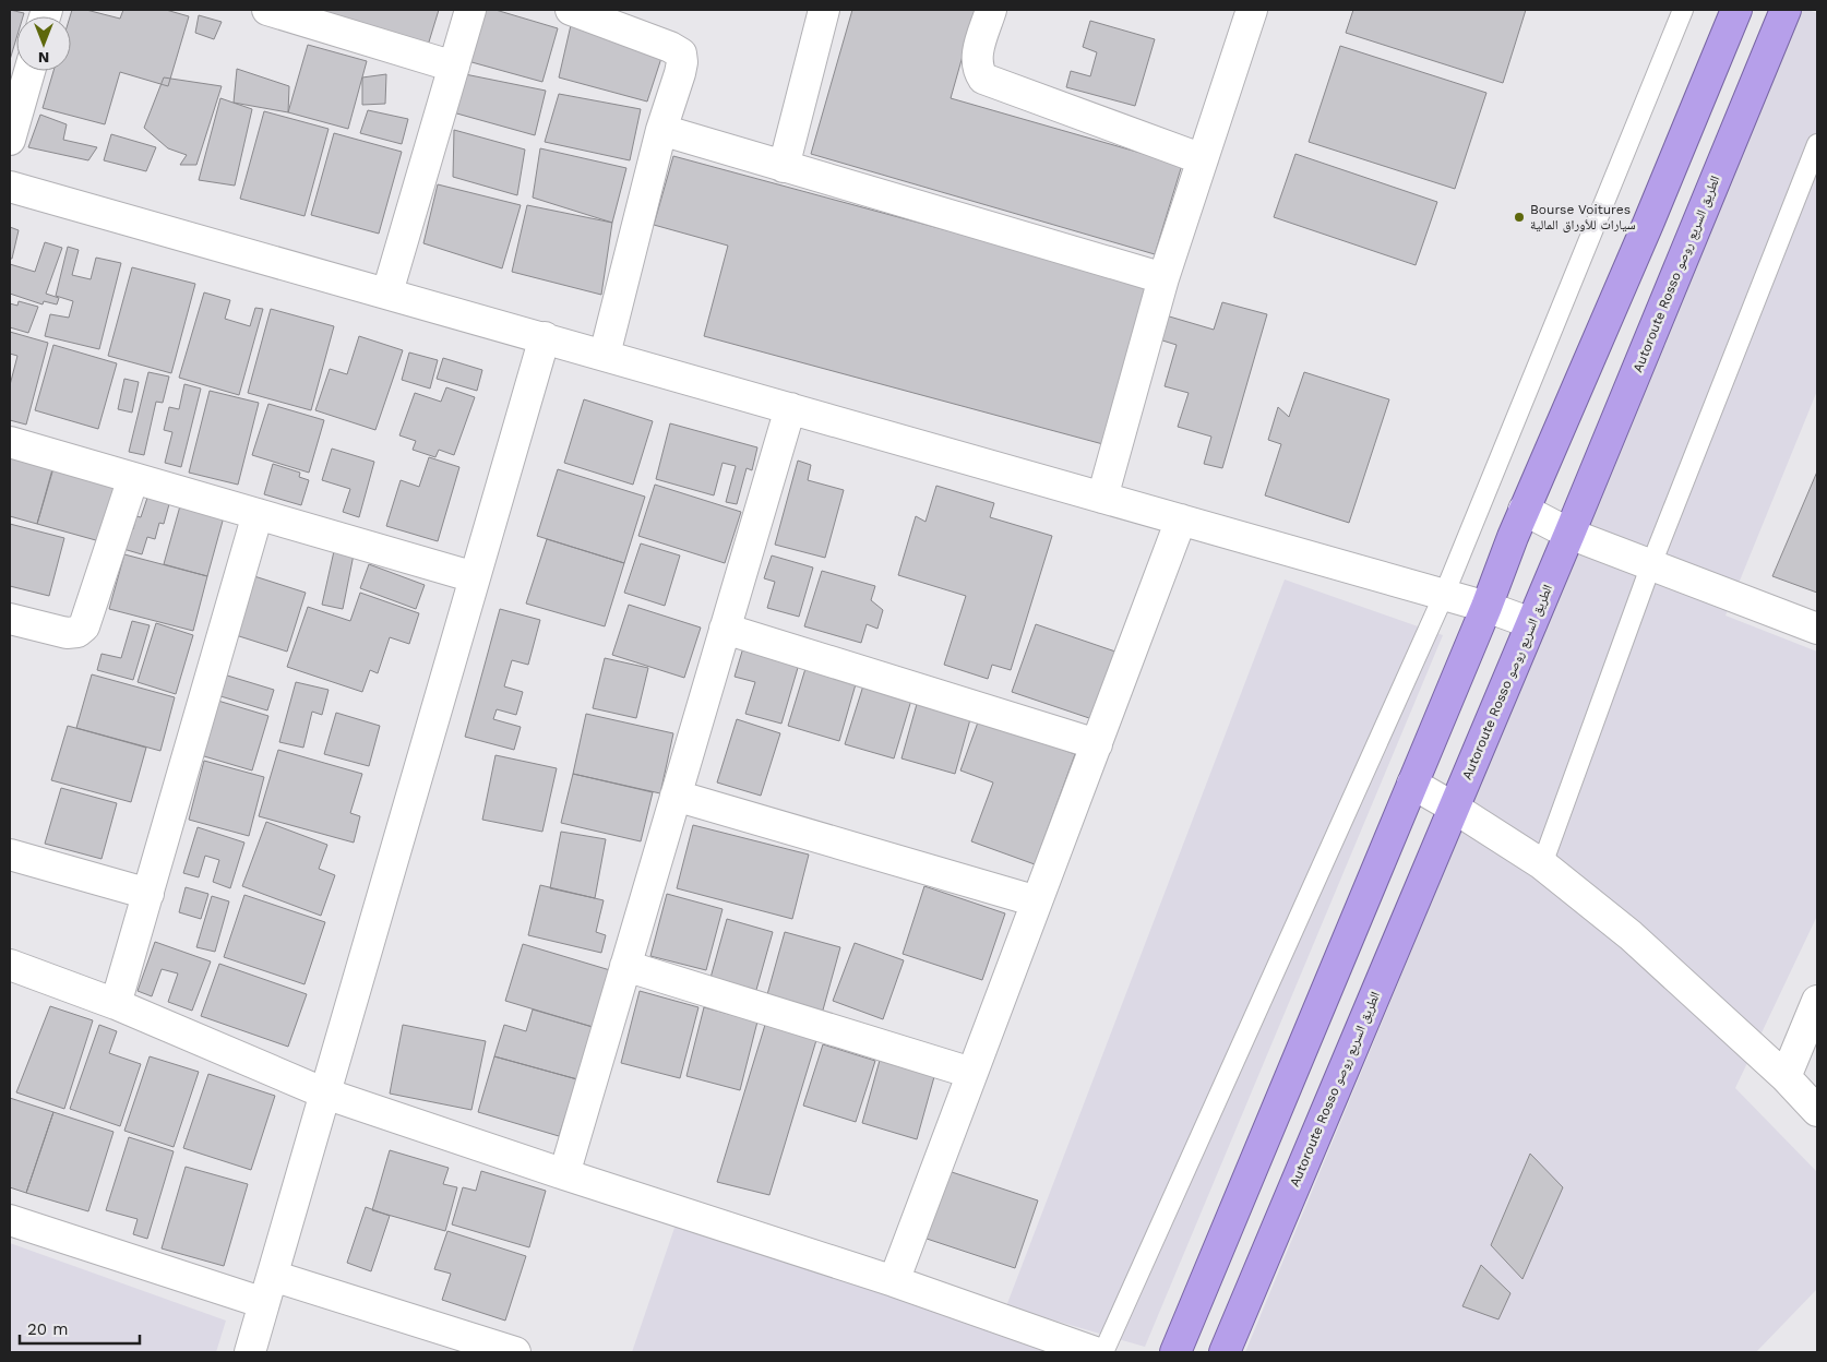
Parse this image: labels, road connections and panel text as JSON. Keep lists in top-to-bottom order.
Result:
{
  "streets": {
    "highway": ["Autoroute Rosso الطريق السريع روصو"]
  },
  "places": ["Bourse Voitures سيارات للأوراق المالية"],
  "scale_bar": "20 m",
  "north": "bottom"
}
